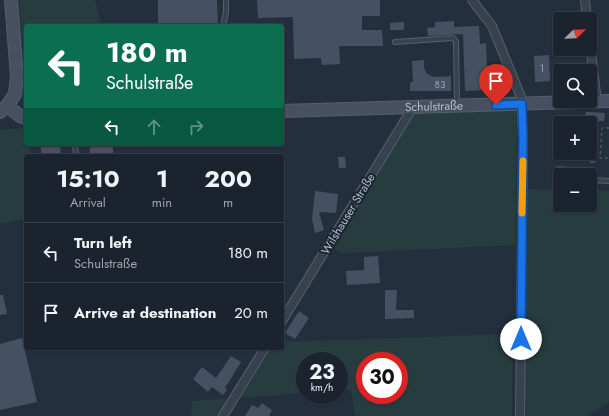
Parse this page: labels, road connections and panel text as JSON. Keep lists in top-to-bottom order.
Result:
{
  "streets": {
    "street": ["Schulstraße", "Wilshauser Straße"]
  },
  "crossings": [
    ["Schulstraße", "Wilshauser Straße"]
  ],
  "house_numbers": ["1", "83"],
  "north": "top right",
  "page": {
    "map_buttons": ["+", "−"],
    "turn": ["180 m", "Schulstraße"],
    "eta": [
      "15:10",
      "Arrival",
      "1",
      "min",
      "200",
      "m"
    ],
    "list": [
      {
        "name": "Turn left",
        "note": "Schulstraße",
        "value": "180 m"
      },
      {
        "name": "Arrive at destination",
        "value": "20 m"
      }
    ],
    "speed": "23 km/h",
    "limit": "30"
  }
}
